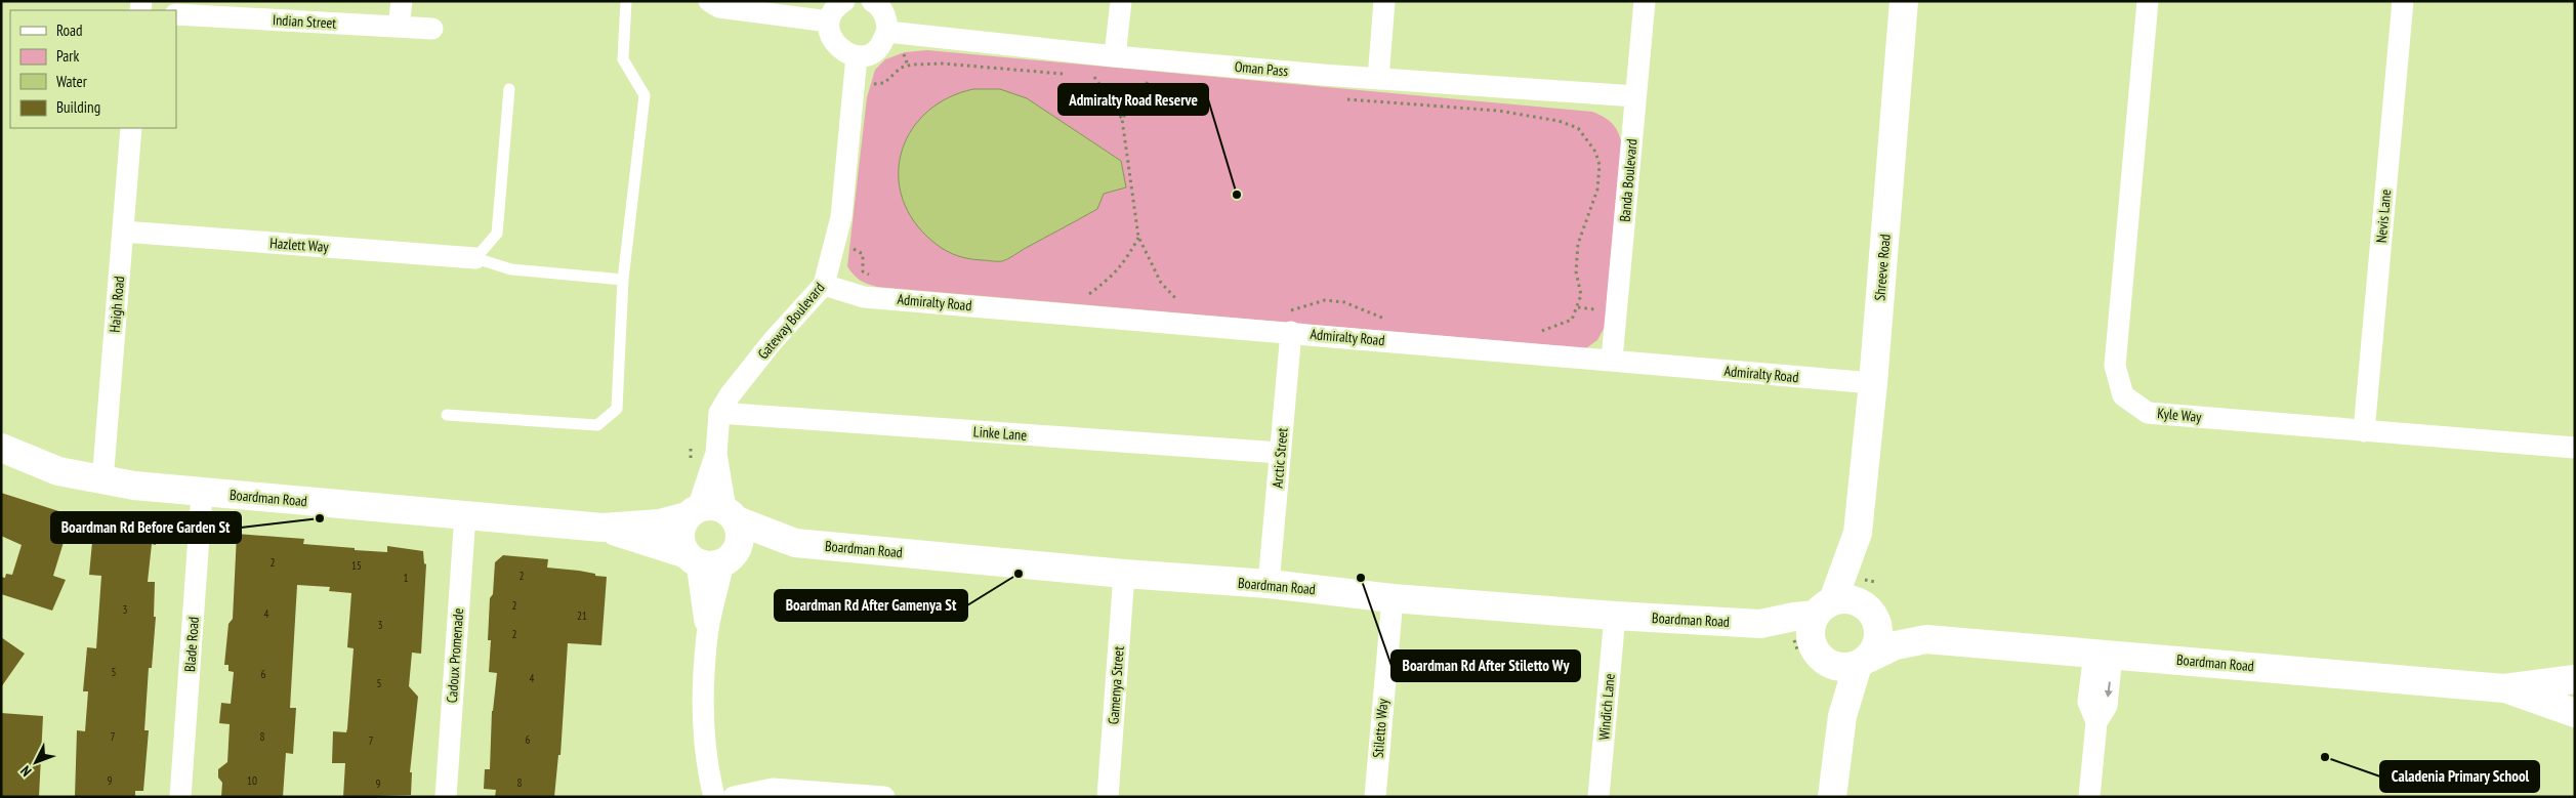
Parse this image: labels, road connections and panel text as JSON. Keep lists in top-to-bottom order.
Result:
{
  "streets": {
    "street": [
      "Indian Street",
      "Oman Pass",
      "Banda Boulevard",
      "Nevis Lane",
      "Hazlett Way",
      "Shreeve Road",
      "Admiralty Road",
      "Haigh Road",
      "Gateway Boulevard",
      "Kyle Way",
      "Linke Lane",
      "Arctic Street",
      "Boardman Road",
      "Blade Road",
      "Cadoux Promenade",
      "Gamenya Street",
      "Windich Lane",
      "Stiletto Way"
    ]
  },
  "crossings": [
    ["Oman Pass", "Banda Boulevard"],
    ["Banda Boulevard", "Admiralty Road"],
    ["Nevis Lane", "Kyle Way"],
    ["Hazlett Way", "Haigh Road"],
    ["Shreeve Road", "Admiralty Road"],
    ["Shreeve Road", "Boardman Road"],
    ["Admiralty Road", "Gateway Boulevard"],
    ["Admiralty Road", "Arctic Street"],
    ["Haigh Road", "Boardman Road"],
    ["Gateway Boulevard", "Linke Lane"],
    ["Gateway Boulevard", "Boardman Road"],
    ["Linke Lane", "Arctic Street"],
    ["Arctic Street", "Boardman Road"],
    ["Boardman Road", "Blade Road"],
    ["Boardman Road", "Cadoux Promenade"],
    ["Boardman Road", "Gamenya Street"],
    ["Boardman Road", "Windich Lane"],
    ["Boardman Road", "Stiletto Way"]
  ],
  "places": [
    "Admiralty Road Reserve",
    "Boardman Rd Before Garden St",
    "Boardman Rd After Gamenya St",
    "Boardman Rd After Stiletto Wy",
    "Caladenia Primary School"
  ],
  "house_numbers": [
    "2",
    "15",
    "2",
    "1",
    "2",
    "3",
    "4",
    "21",
    "3",
    "2",
    "5",
    "6",
    "4",
    "5",
    "7",
    "8",
    "6",
    "7",
    "9",
    "10",
    "8",
    "9"
  ],
  "legend": [
    "Road",
    "Park",
    "Water",
    "Building"
  ],
  "north": "bottom left"
}
